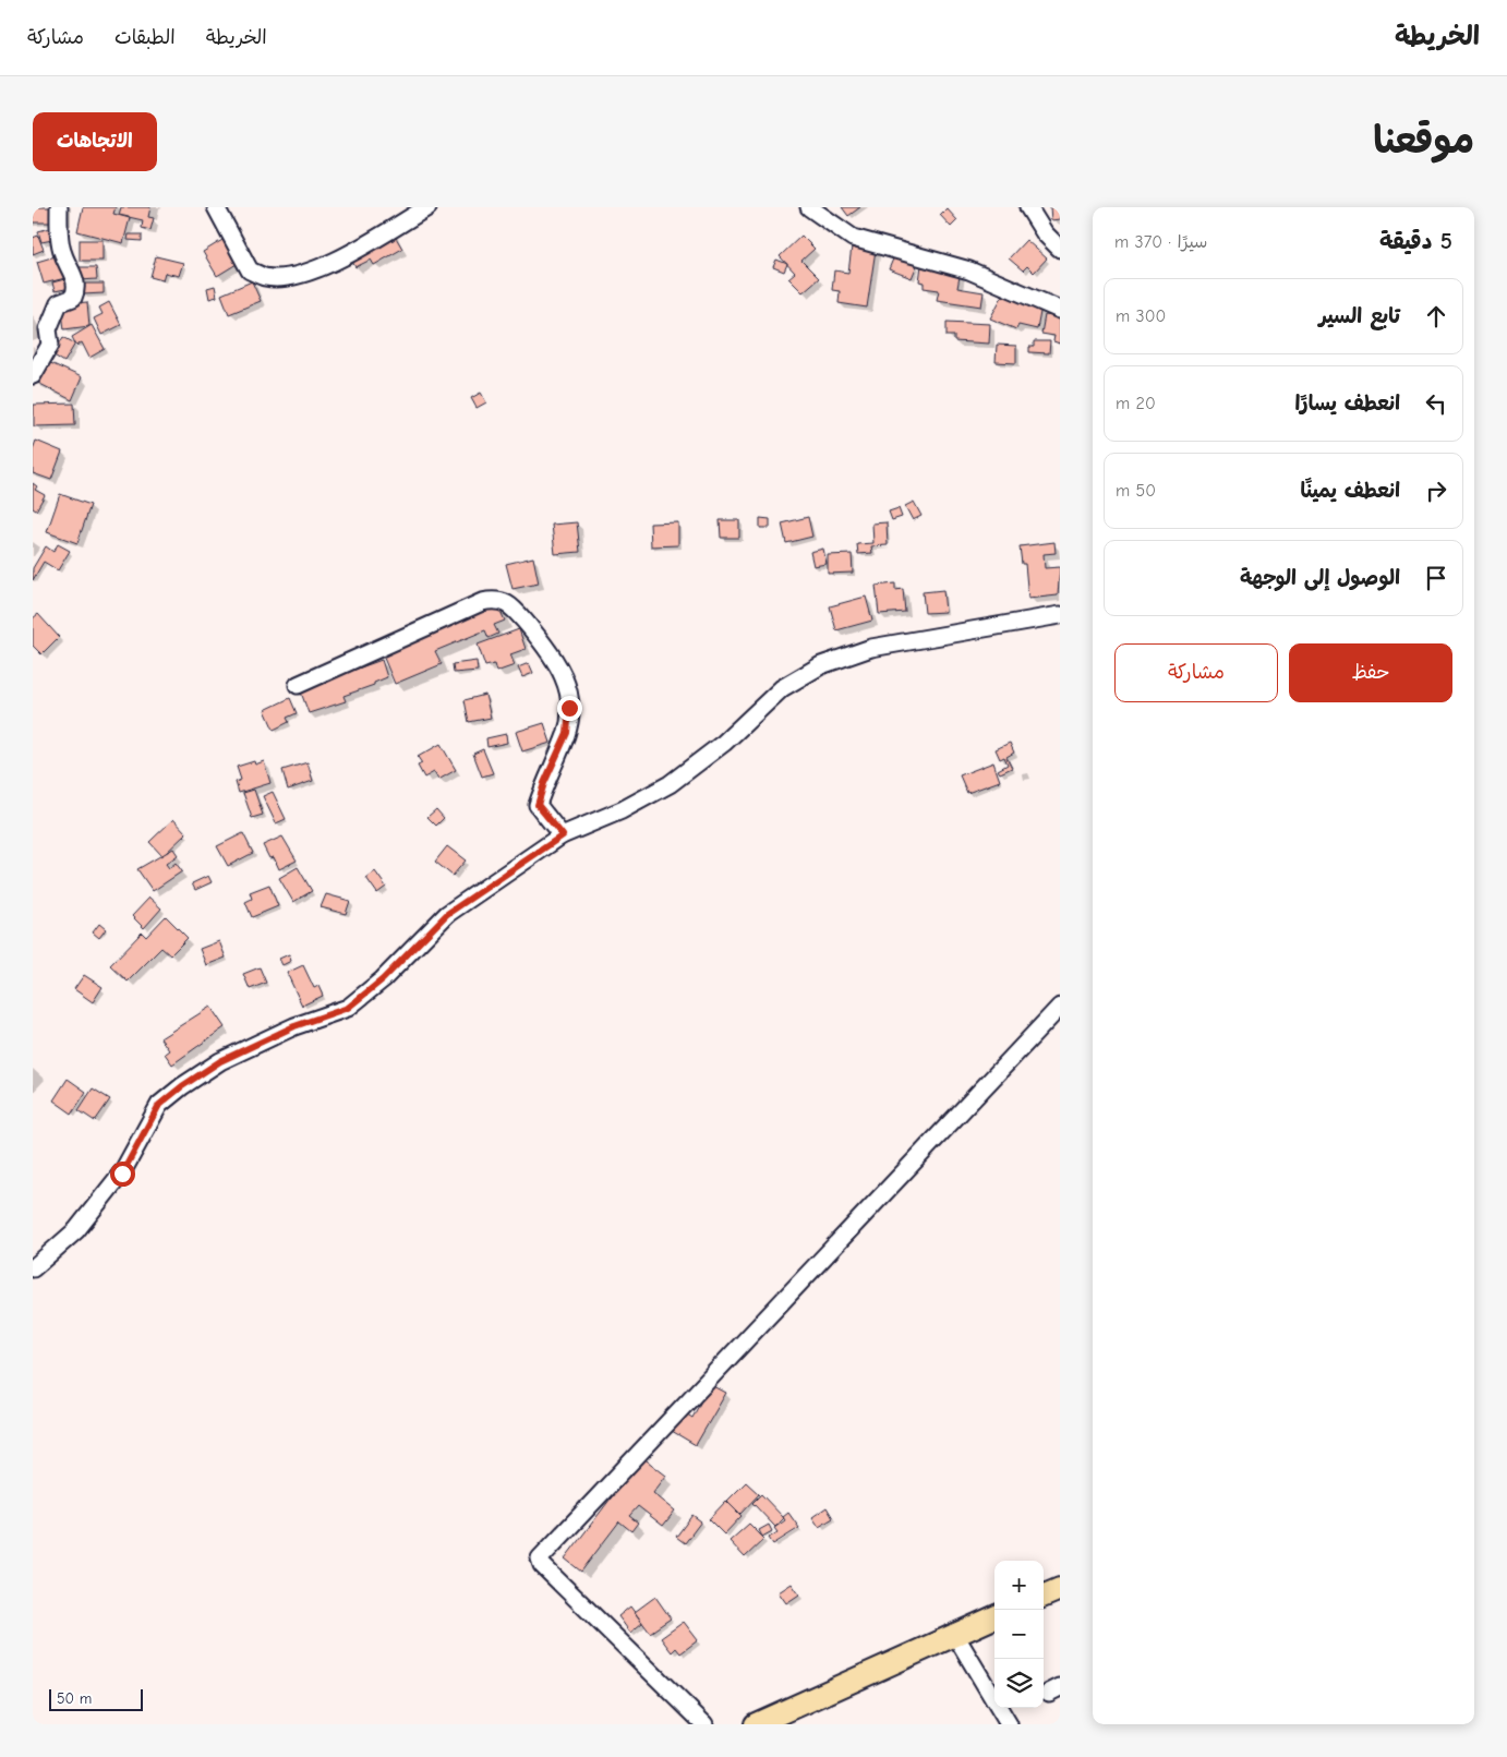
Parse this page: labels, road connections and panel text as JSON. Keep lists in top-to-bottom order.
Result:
{
  "scale_bar": "50 m",
  "page": {
    "header": "الخريطة",
    "nav": ["الخريطة", "الطبقات", "مشاركة"],
    "title": "موقعنا",
    "buttons": [
      "الاتجاهات",
      ["حفظ", "مشاركة"]
    ],
    "heading": ["5 دقيقة", "سيرًا · 370 m"],
    "list": [
      ["تابع السير", "300 m"],
      ["انعطف يسارًا", "20 m"],
      ["انعطف يمينًا", "50 m"],
      "الوصول إلى الوجهة"
    ],
    "map_buttons": ["+", "−"],
    "scale": "50 m"
  }
}
